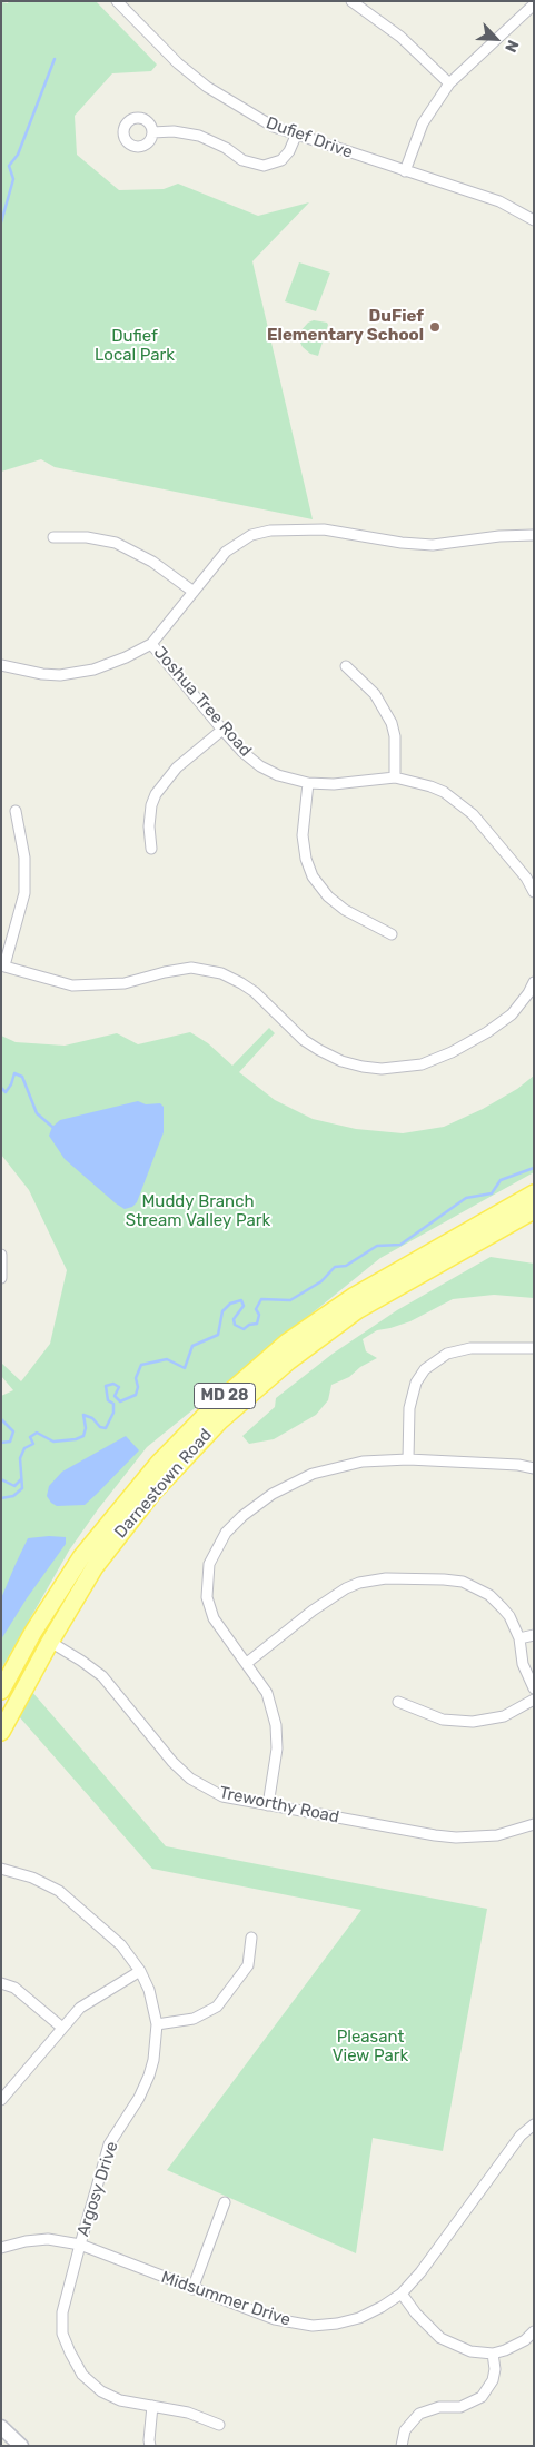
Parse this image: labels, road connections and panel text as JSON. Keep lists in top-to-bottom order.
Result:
{
  "streets": {
    "main road": ["MD 28", "Darnestown Road"],
    "street": [
      "Dufief Drive",
      "Joshua Tree Road",
      "Treworthy Road",
      "Argosy Drive",
      "Midsummer Drive"
    ]
  },
  "crossings": [
    ["Darnestown Road", "Treworthy Road"],
    ["Argosy Drive", "Midsummer Drive"]
  ],
  "parks": ["Dufief Local Park", "Muddy Branch Stream Valley Park", "Pleasant View Park"],
  "places": ["DuFief Elementary School"],
  "north": "bottom right"
}
